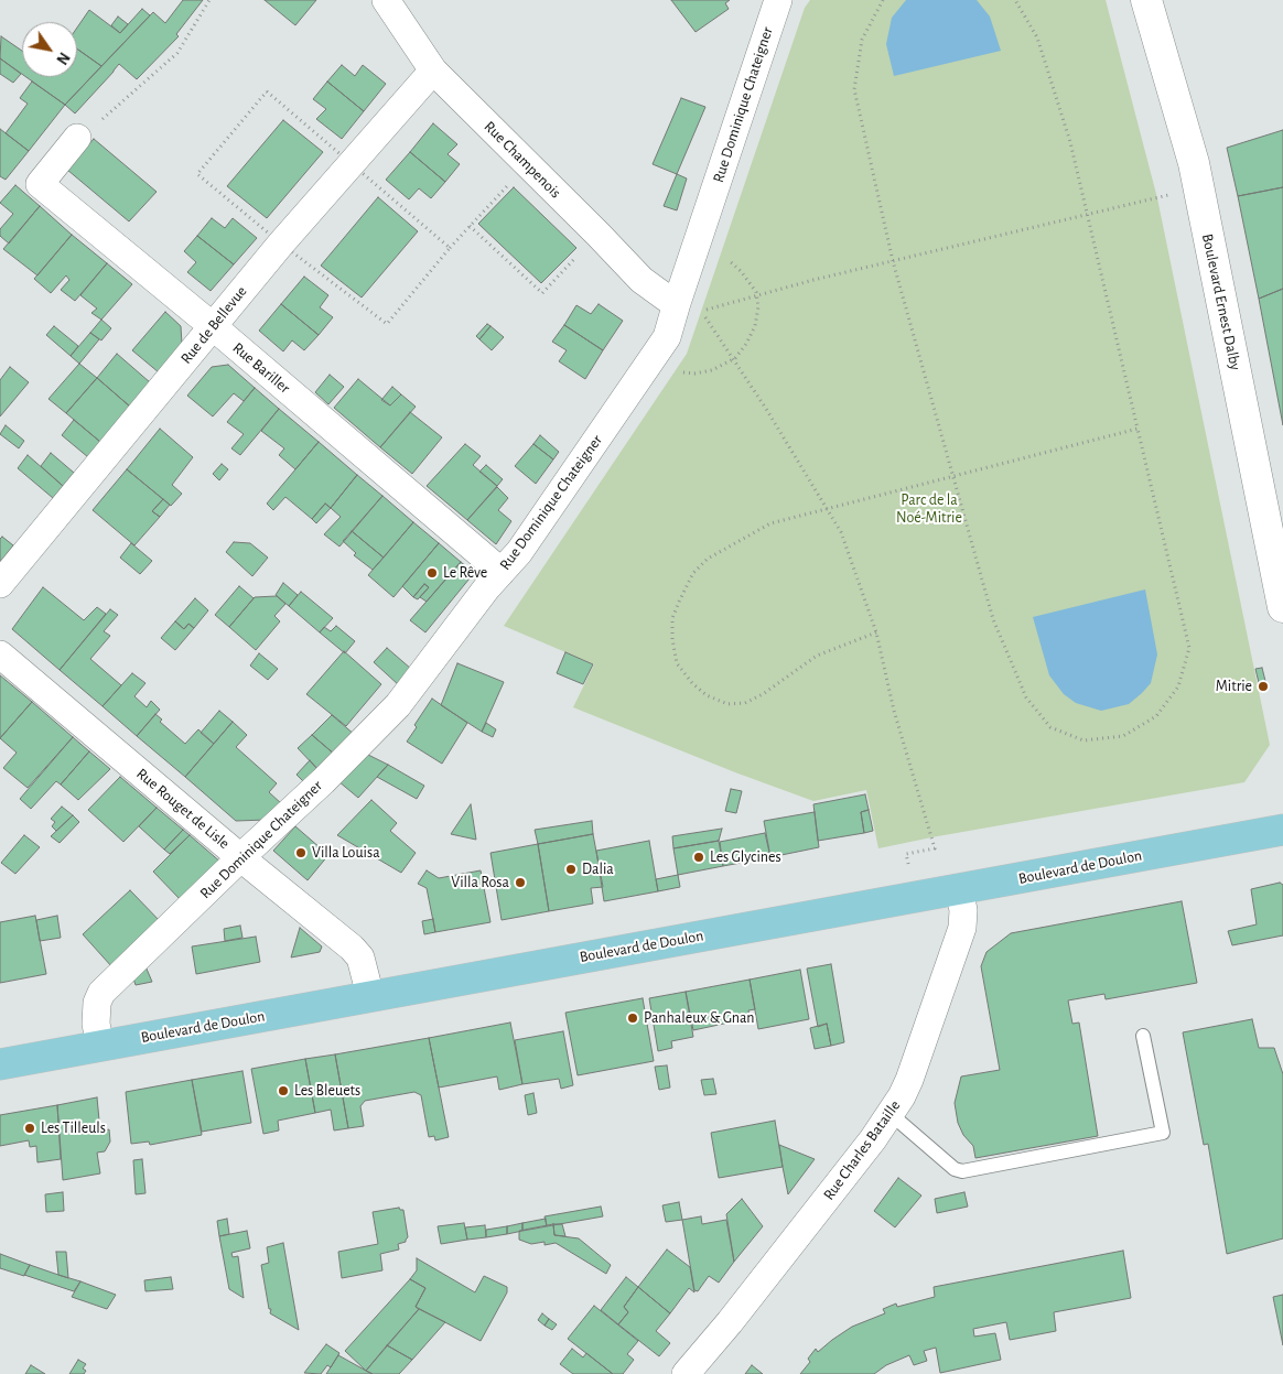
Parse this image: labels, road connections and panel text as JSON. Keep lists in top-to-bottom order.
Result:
{
  "streets": {
    "main road": ["Boulevard de Doulon"],
    "street": [
      "Rue Dominique Chateigner",
      "Rue Champenois",
      "Boulevard Ernest Dalby",
      "Rue de Bellevue",
      "Rue Bariller",
      "Rue Rouget de Lisle",
      "Rue Charles Bataille"
    ]
  },
  "crossings": [
    ["Rue Dominique Chateigner", "Rue Champenois"],
    ["Rue Dominique Chateigner", "Rue Bariller"],
    ["Rue Dominique Chateigner", "Rue Rouget de Lisle"],
    ["Rue Dominique Chateigner", "Boulevard de Doulon"],
    ["Rue Champenois", "Rue de Bellevue"],
    ["Rue de Bellevue", "Rue Bariller"],
    ["Rue Rouget de Lisle", "Boulevard de Doulon"],
    ["Boulevard de Doulon", "Rue Charles Bataille"]
  ],
  "parks": ["Parc de la Noé-Mitrie"],
  "places": [
    "Le Rêve",
    "Mitrie",
    "Villa Louisa",
    "Les Glycines",
    "Dalia",
    "Villa Rosa",
    "Panhaleux & Gnan",
    "Les Bleuets",
    "Les Tilleuls"
  ],
  "north": "bottom right"
}
